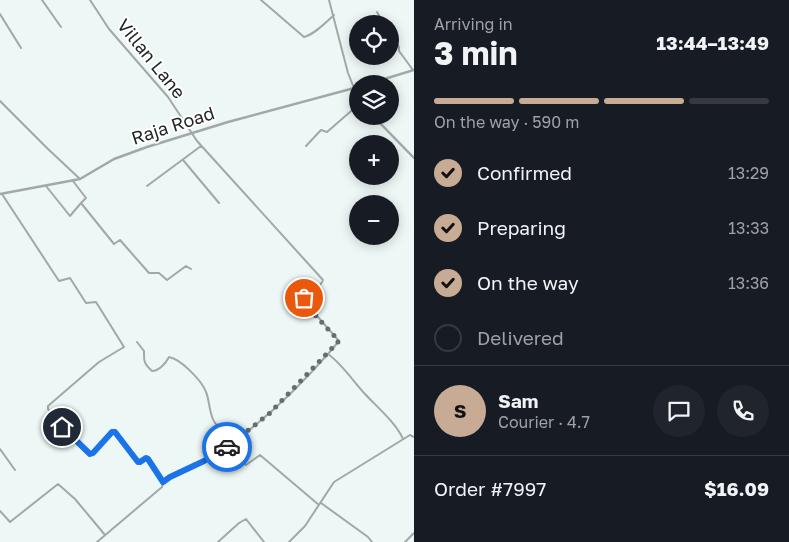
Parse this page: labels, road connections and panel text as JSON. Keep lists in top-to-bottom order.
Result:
{
  "streets": {
    "street": ["Villan Lane", "Raja Road"]
  },
  "crossings": [
    ["Villan Lane", "Raja Road"]
  ],
  "page": {
    "heading": ["3 min", "Arriving in", "13:44–13:49"],
    "panel": [
      "Sam",
      "Courier · 4.7",
      "Order #7997",
      "$16.09"
    ],
    "map_buttons": ["+", "−"],
    "bar": "On the way · 590 m",
    "list": [
      ["Confirmed", "13:29"],
      ["Preparing", "13:33"],
      ["On the way", "13:36"],
      "Delivered"
    ],
    "round": "S"
  }
}
